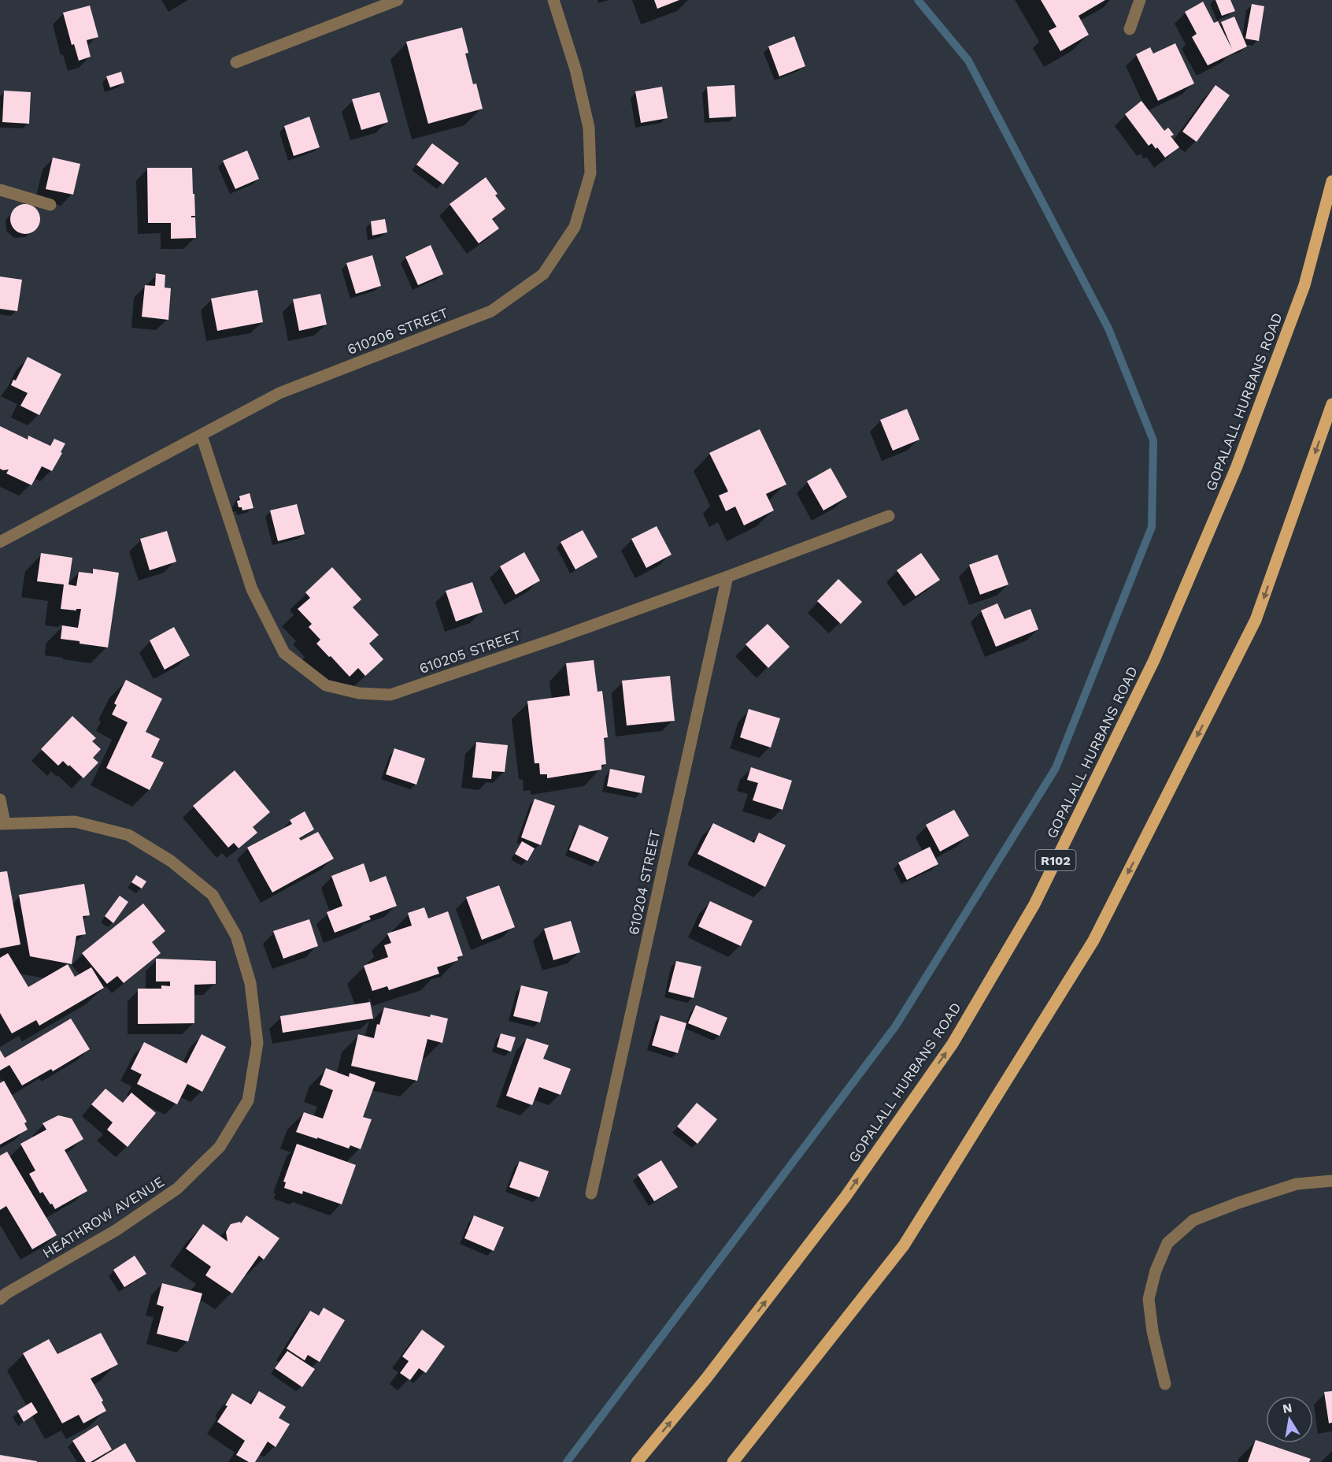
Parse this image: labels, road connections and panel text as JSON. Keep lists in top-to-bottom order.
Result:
{
  "streets": {
    "main road": ["GOPALALL HURBANS ROAD", "R102"],
    "street": [
      "610206 STREET",
      "610205 STREET",
      "610204 STREET",
      "HEATHROW AVENUE"
    ]
  },
  "crossings": [
    ["610206 STREET", "610205 STREET"],
    ["610205 STREET", "610204 STREET"]
  ],
  "north": "top"
}
